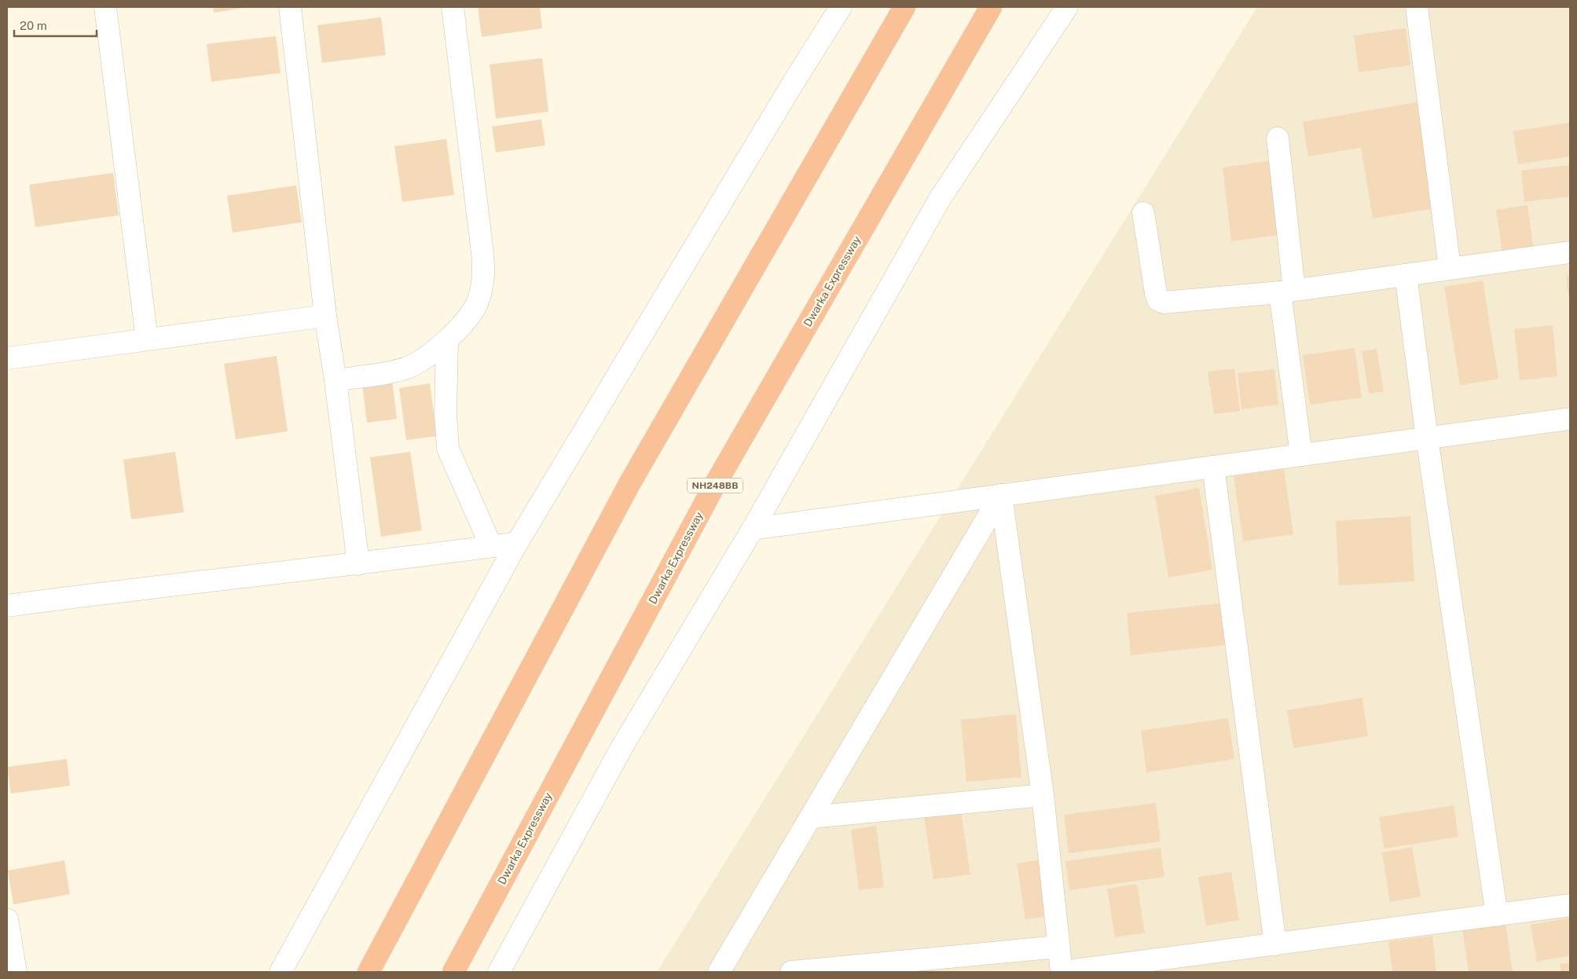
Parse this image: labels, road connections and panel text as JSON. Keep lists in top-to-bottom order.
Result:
{
  "streets": {
    "highway": ["Dwarka Expressway", "NH248BB"]
  },
  "scale_bar": "20 m"
}
